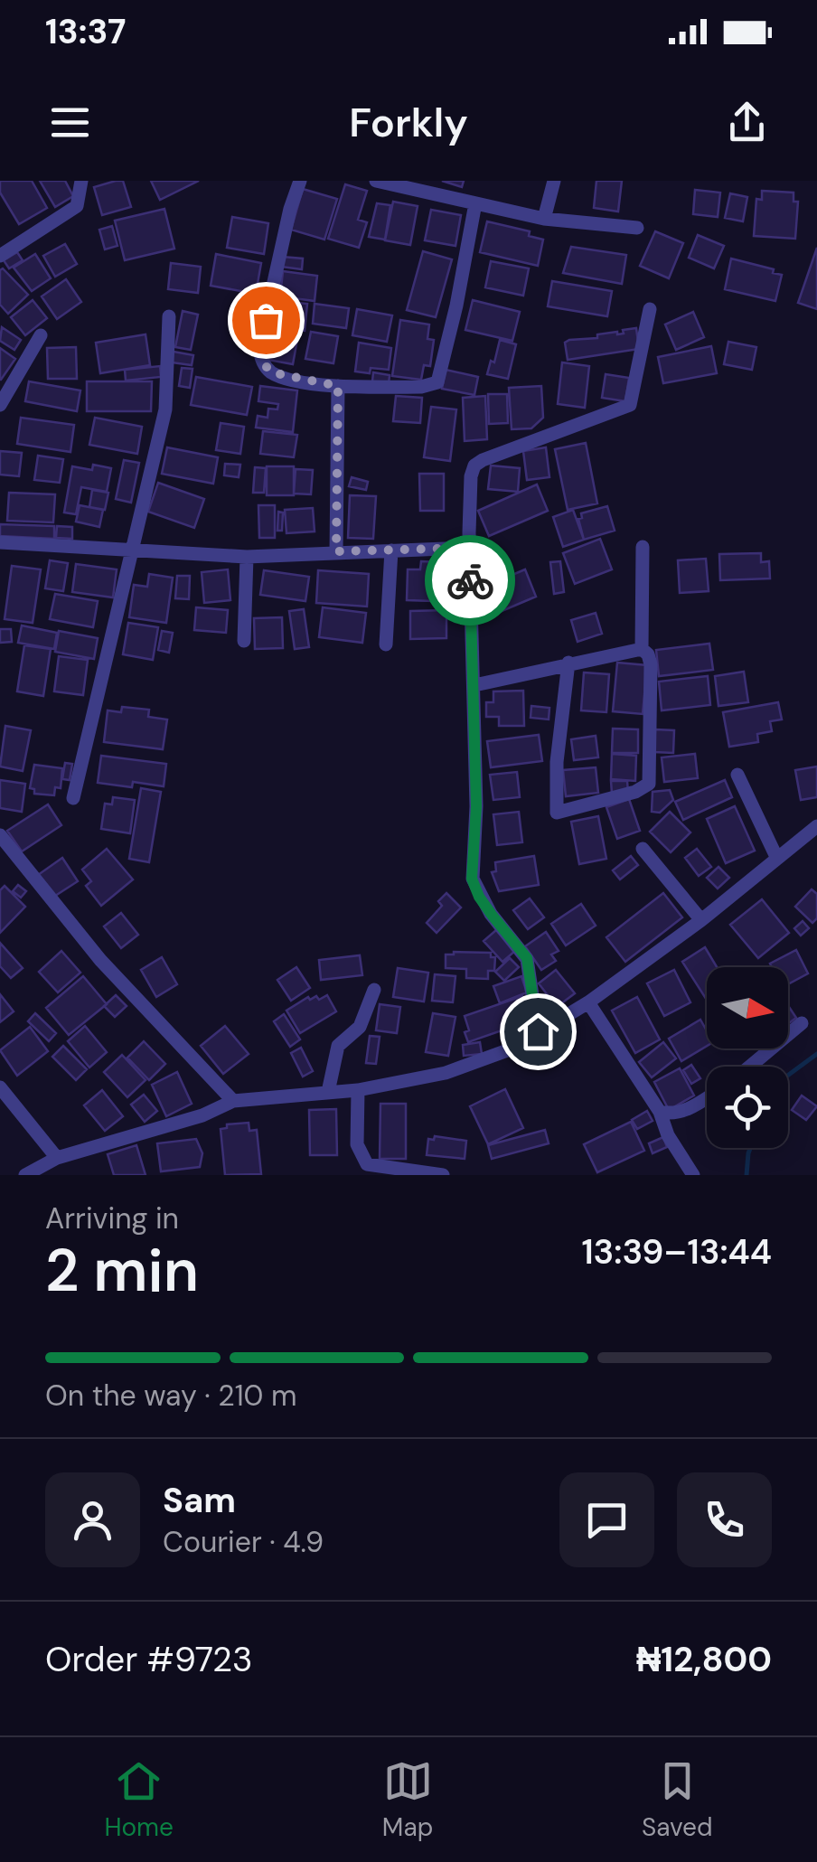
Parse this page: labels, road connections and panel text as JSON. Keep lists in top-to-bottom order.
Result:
{
  "north": "right",
  "page": {
    "status": "13:37",
    "header": "Forkly",
    "heading": ["2 min", "Arriving in", "13:39–13:44"],
    "panel": [
      "Sam",
      "Courier · 4.9",
      "Order #9723",
      "₦12,800"
    ],
    "bar": "On the way · 210 m",
    "tabs": ["Home", "Map", "Saved"]
  }
}
